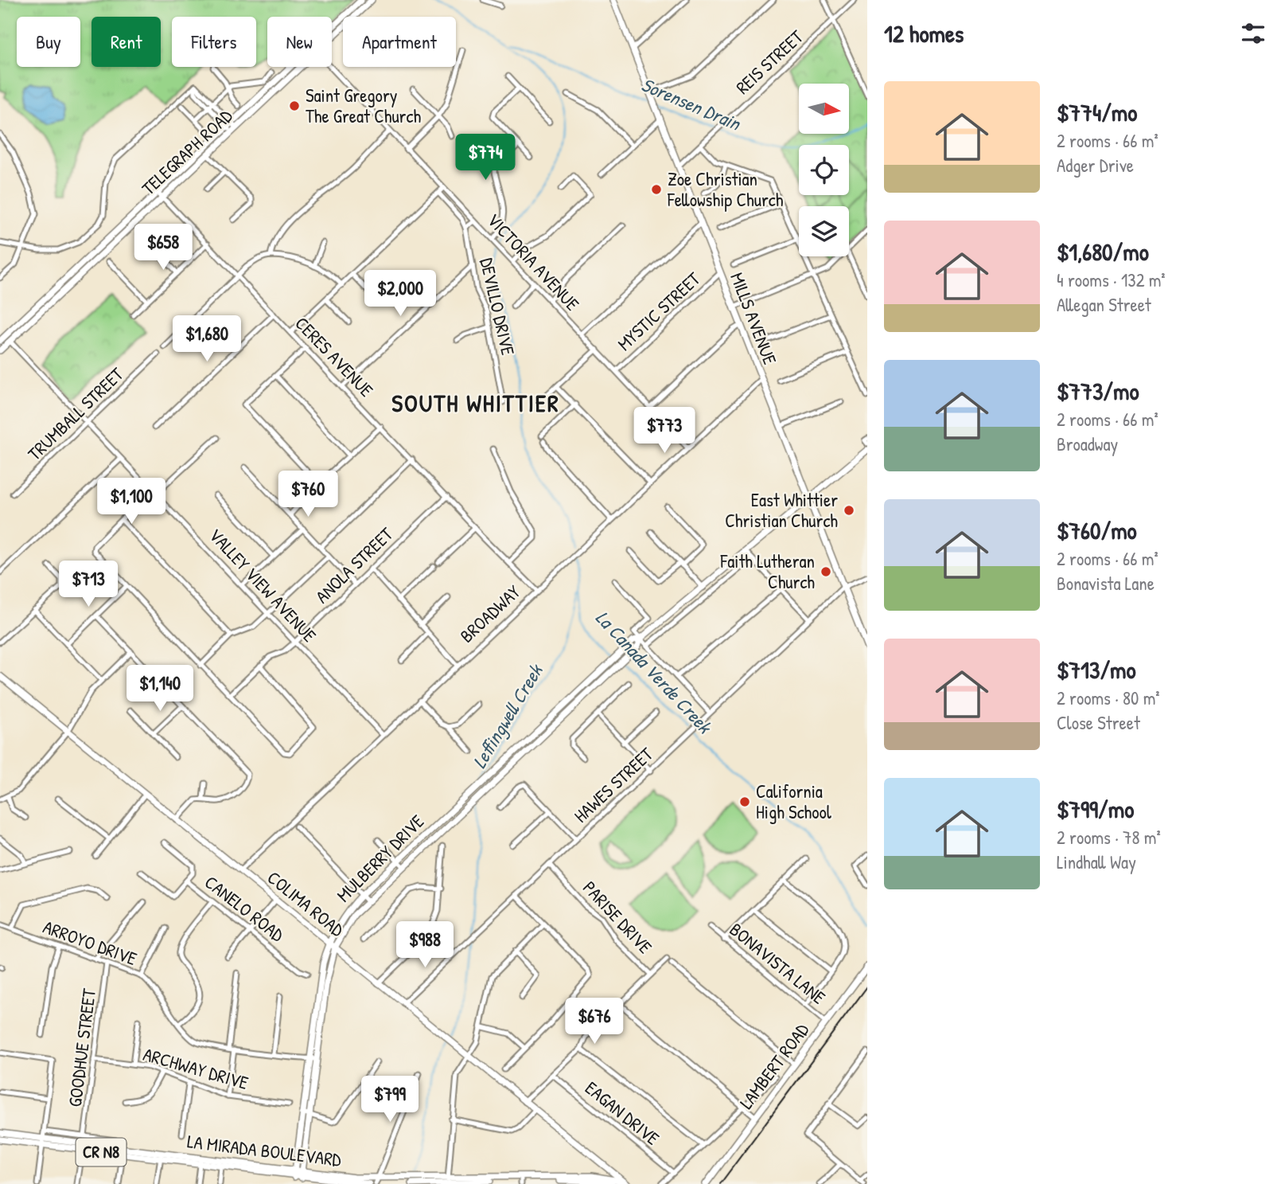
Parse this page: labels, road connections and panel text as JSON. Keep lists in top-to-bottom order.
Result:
{
  "streets": {
    "main road": [
      "TELEGRAPH ROAD",
      "MILLS AVENUE",
      "VALLEY VIEW AVENUE",
      "MULBERRY DRIVE",
      "COLIMA ROAD",
      "LAMBERT ROAD",
      "LA MIRADA BOULEVARD",
      "CR N8"
    ],
    "street": [
      "REIS STREET",
      "VICTORIA AVENUE",
      "DEVILLO DRIVE",
      "MYSTIC STREET",
      "CERES AVENUE",
      "TRUMBALL STREET",
      "ANOLA STREET",
      "BROADWAY",
      "HAWES STREET",
      "CANELO ROAD",
      "PARISE DRIVE",
      "ARROYO DRIVE",
      "BONAVISTA LANE",
      "GOODHUE STREET",
      "ARCHWAY DRIVE",
      "EAGAN DRIVE"
    ]
  },
  "crossings": [
    ["REIS STREET", "MILLS AVENUE"],
    ["TELEGRAPH ROAD", "CERES AVENUE"],
    ["TELEGRAPH ROAD", "VALLEY VIEW AVENUE"],
    ["VICTORIA AVENUE", "DEVILLO DRIVE"],
    ["VICTORIA AVENUE", "MYSTIC STREET"],
    ["VICTORIA AVENUE", "BROADWAY"],
    ["MYSTIC STREET", "MILLS AVENUE"],
    ["MILLS AVENUE", "BROADWAY"],
    ["MILLS AVENUE", "HAWES STREET"],
    ["MILLS AVENUE", "MULBERRY DRIVE"],
    ["CERES AVENUE", "ANOLA STREET"],
    ["CERES AVENUE", "BROADWAY"],
    ["TRUMBALL STREET", "VALLEY VIEW AVENUE"],
    ["ANOLA STREET", "VALLEY VIEW AVENUE"],
    ["VALLEY VIEW AVENUE", "BROADWAY"],
    ["BROADWAY", "COLIMA ROAD"],
    ["HAWES STREET", "COLIMA ROAD"],
    ["HAWES STREET", "PARISE DRIVE"],
    ["MULBERRY DRIVE", "COLIMA ROAD"],
    ["MULBERRY DRIVE", "ARROYO DRIVE"],
    ["MULBERRY DRIVE", "LA MIRADA BOULEVARD"],
    ["COLIMA ROAD", "LA MIRADA BOULEVARD"],
    ["PARISE DRIVE", "LAMBERT ROAD"],
    ["ARROYO DRIVE", "GOODHUE STREET"],
    ["BONAVISTA LANE", "LAMBERT ROAD"],
    ["GOODHUE STREET", "ARCHWAY DRIVE"]
  ],
  "districts": ["SOUTH WHITTIER"],
  "water": ["Sorensen Drain", "La Canada Verde Creek", "Leffingwell Creek"],
  "places": [
    "Saint Gregory The Great Church",
    "Zoe Christian Fellowship Church",
    "East Whittier Christian Church",
    "Faith Lutheran Church",
    "California High School"
  ],
  "north": "right",
  "page": {
    "heading": "12 homes",
    "chip": [
      "Buy",
      "Rent",
      "Filters",
      "New",
      "Apartment"
    ],
    "list": [
      {
        "name": "$774/mo",
        "note": "2 rooms · 66 m² · Adger Drive"
      },
      {
        "name": "$1,680/mo",
        "note": "4 rooms · 132 m² · Allegan Street"
      },
      {
        "name": "$773/mo",
        "note": "2 rooms · 66 m² · Broadway"
      },
      {
        "name": "$760/mo",
        "note": "2 rooms · 66 m² · Bonavista Lane"
      },
      {
        "name": "$713/mo",
        "note": "2 rooms · 80 m² · Close Street"
      },
      {
        "name": "$799/mo",
        "note": "2 rooms · 78 m² · Lindhall Way"
      }
    ],
    "price": [
      "$774",
      "$658",
      "$2,000",
      "$1,680",
      "$773",
      "$760",
      "$1,100",
      "$713",
      "$1,140",
      "$988",
      "$676",
      "$799"
    ]
  }
}
